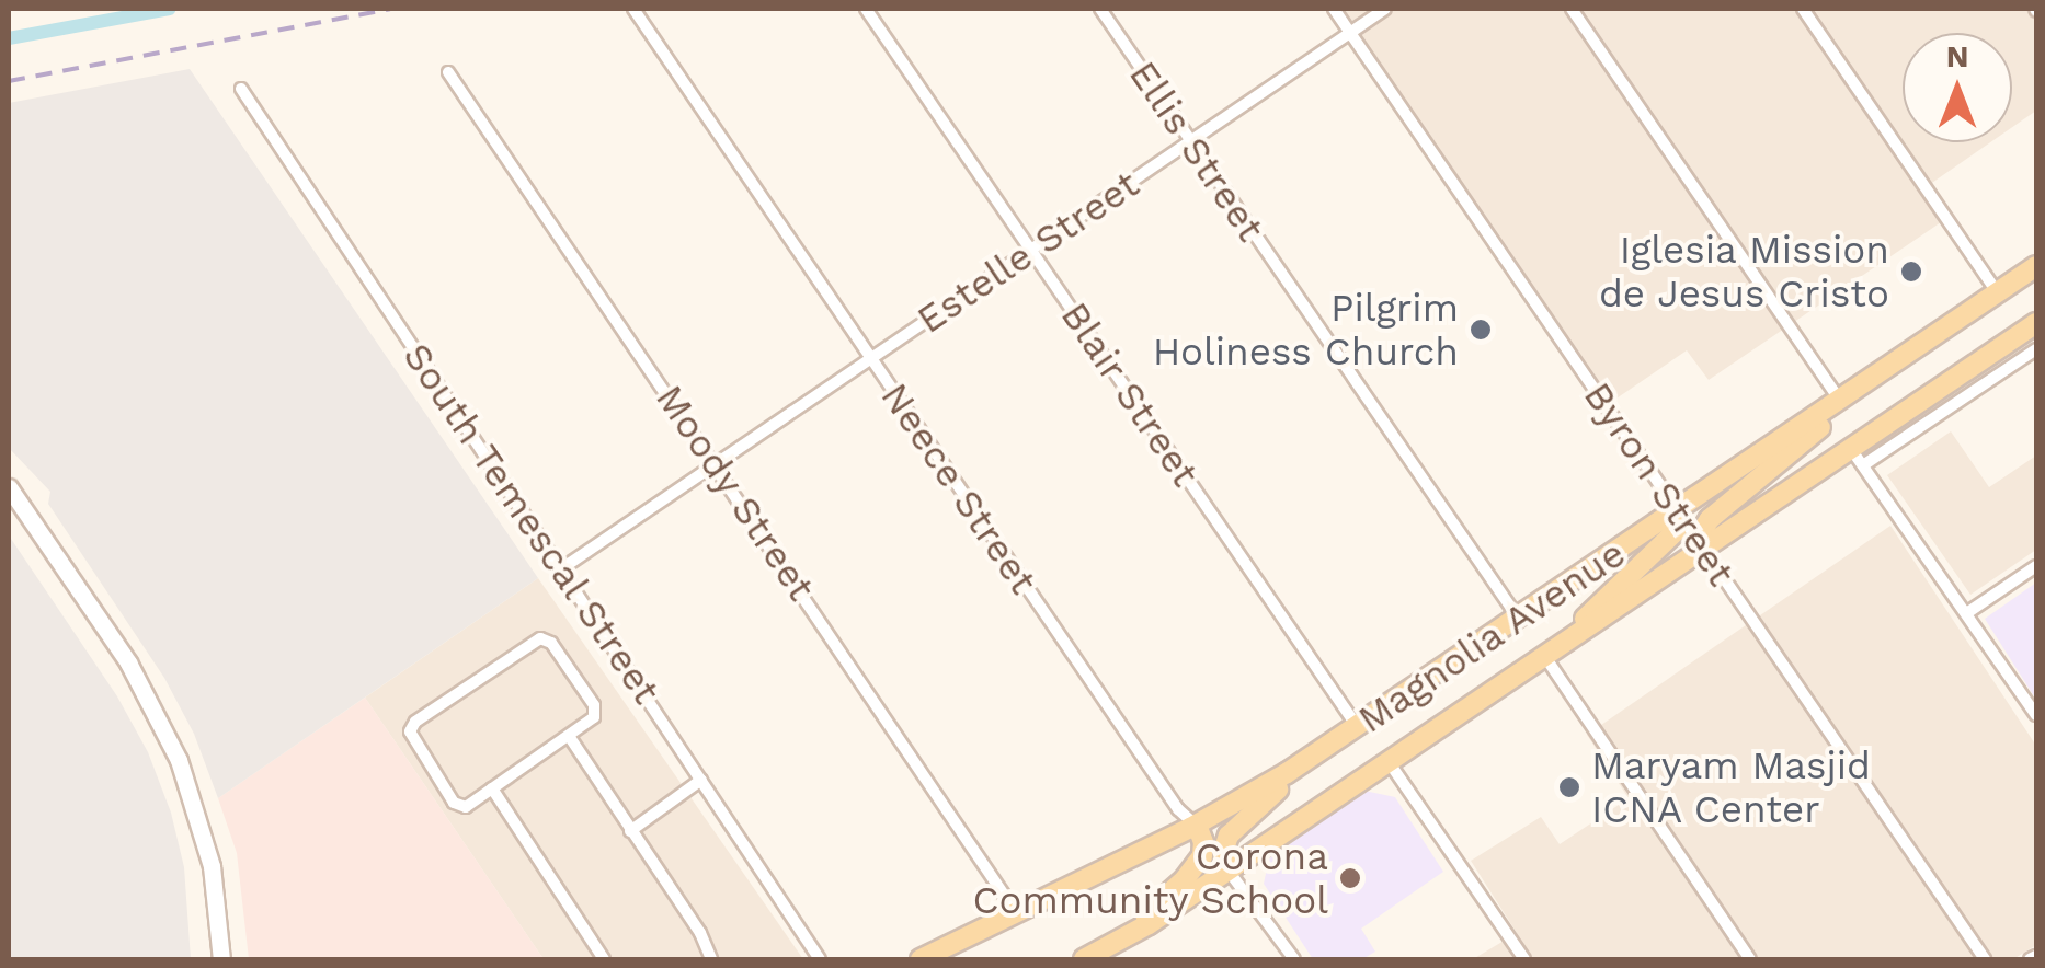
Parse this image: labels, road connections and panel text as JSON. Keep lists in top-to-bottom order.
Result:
{
  "streets": {
    "main road": ["Magnolia Avenue"],
    "street": [
      "Ellis Street",
      "Estelle Street",
      "Blair Street",
      "Byron Street",
      "Neece Street",
      "Moody Street",
      "South Temescal Street"
    ]
  },
  "crossings": [
    ["Ellis Street", "Estelle Street"],
    ["Ellis Street", "Magnolia Avenue"],
    ["Estelle Street", "Blair Street"],
    ["Estelle Street", "Byron Street"],
    ["Estelle Street", "Neece Street"],
    ["Estelle Street", "Moody Street"],
    ["Estelle Street", "South Temescal Street"],
    ["Blair Street", "Magnolia Avenue"],
    ["Byron Street", "Magnolia Avenue"],
    ["Neece Street", "Magnolia Avenue"],
    ["Moody Street", "Magnolia Avenue"]
  ],
  "places": [
    "Iglesia Mission de Jesus Cristo",
    "Pilgrim Holiness Church",
    "Maryam Masjid ICNA Center",
    "Corona Community School"
  ],
  "north": "top"
}
